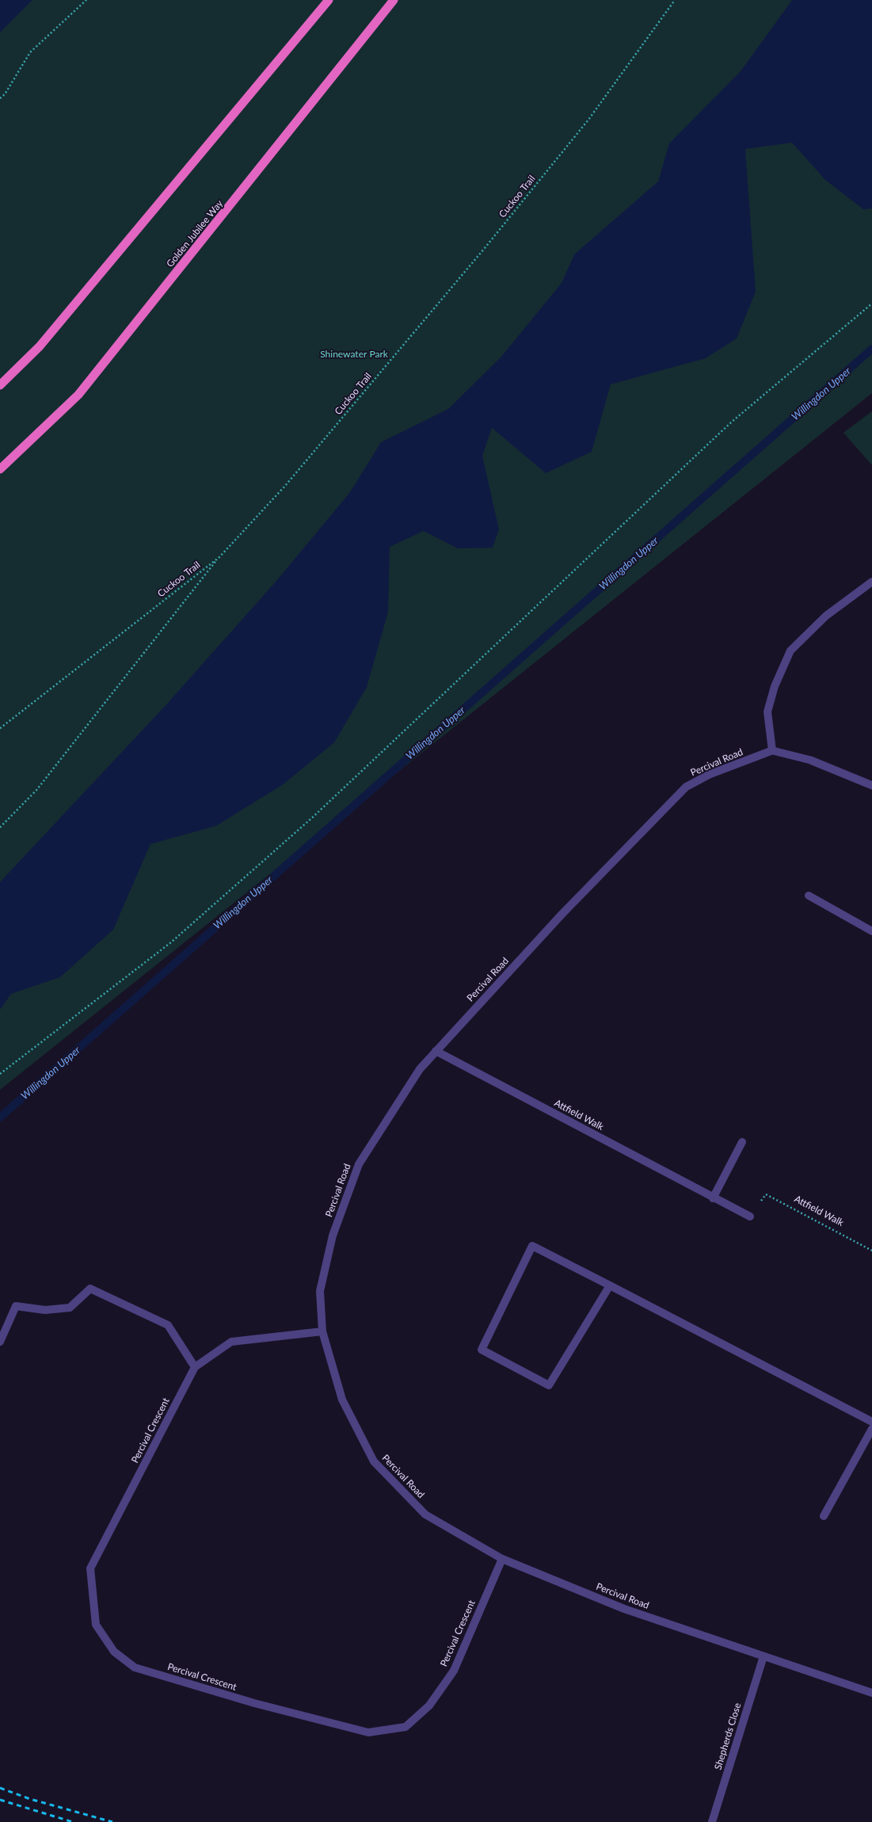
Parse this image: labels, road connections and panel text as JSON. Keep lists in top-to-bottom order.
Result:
{
  "streets": {
    "highway": ["Golden Jubilee Way"],
    "street": [
      "Percival Road",
      "Attfield Walk",
      "Percival Crescent",
      "Shepherds Close"
    ],
    "path": ["Cuckoo Trail"]
  },
  "crossings": [
    ["Percival Road", "Attfield Walk"],
    ["Percival Road", "Percival Crescent"],
    ["Percival Road", "Shepherds Close"]
  ],
  "water": ["Willingdon Upper"],
  "parks": ["Shinewater Park"]
}
